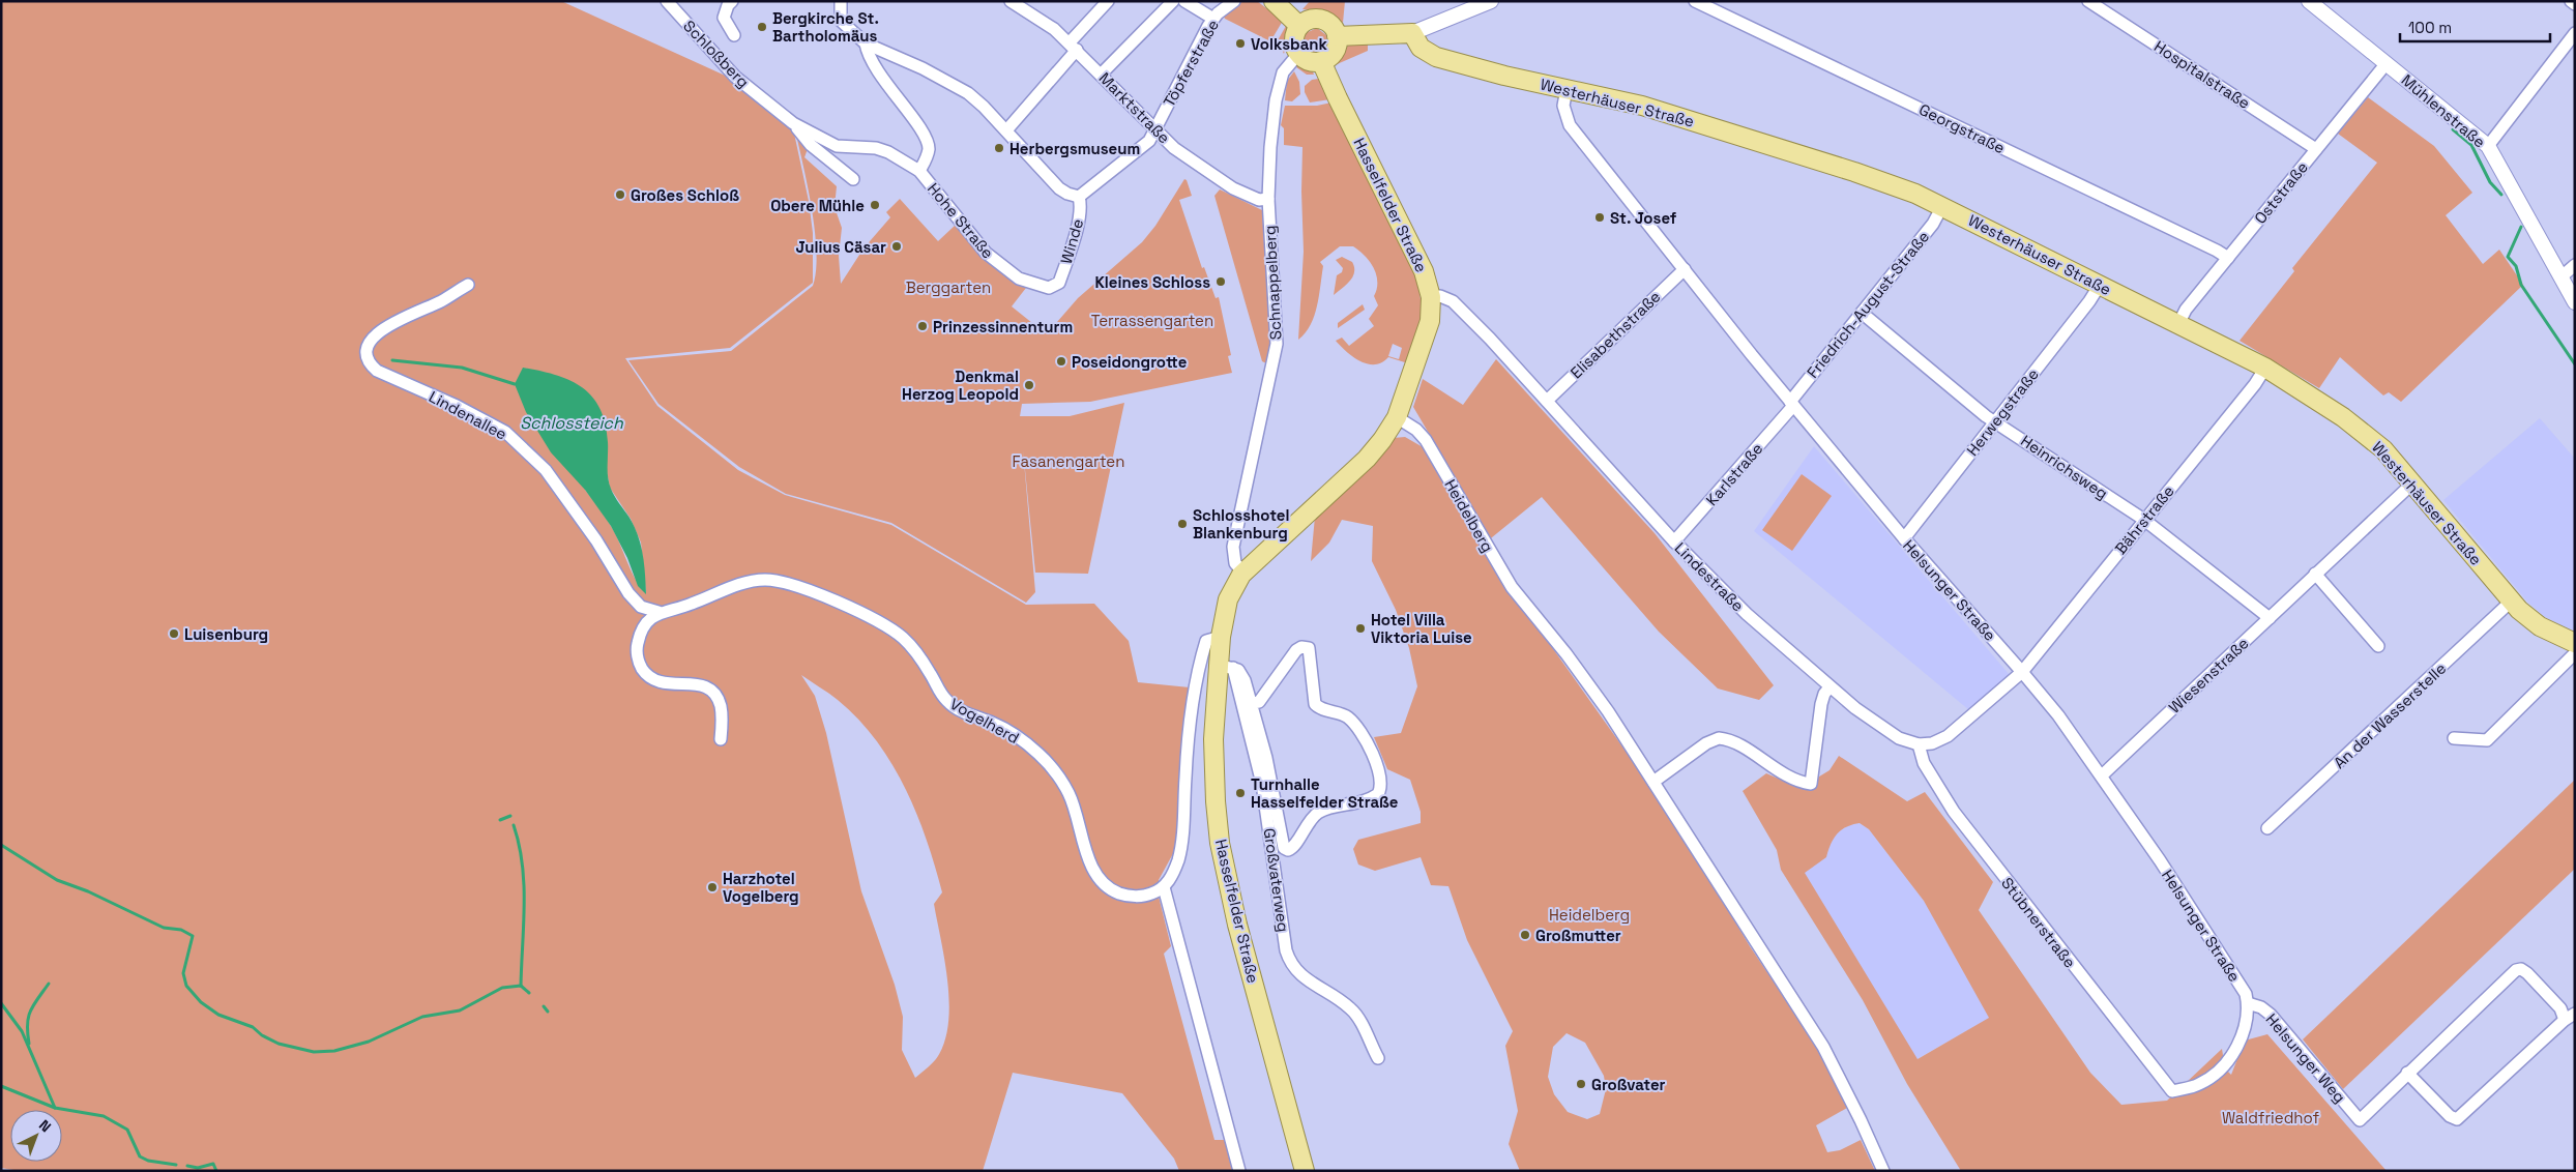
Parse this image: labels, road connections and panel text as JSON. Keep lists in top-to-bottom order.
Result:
{
  "streets": {
    "main road": ["Westerhäuser Straße", "Hasselfelder Straße"],
    "street": [
      "Schloßberg",
      "Töpferstraße",
      "Hospitalstraße",
      "Marktstraße",
      "Mühlenstraße",
      "Georgstraße",
      "Oststraße",
      "Hohe Straße",
      "Winde",
      "Schnappelberg",
      "Friedrich-August-Straße",
      "Elisabethstraße",
      "Herwegstraße",
      "Lindenallee",
      "Heinrichsweg",
      "Karlstraße",
      "Heidelberg",
      "Bährstraße",
      "Lindestraße",
      "Helsunger Straße",
      "Wiesenstraße",
      "An der Wasserstelle",
      "Vogelherd",
      "Großvaterweg",
      "Stübnerstraße",
      "Helsunger Weg"
    ]
  },
  "crossings": [
    ["Schloßberg", "Hohe Straße"],
    ["Töpferstraße", "Marktstraße"],
    ["Töpferstraße", "Winde"],
    ["Hospitalstraße", "Oststraße"],
    ["Westerhäuser Straße", "Oststraße"],
    ["Westerhäuser Straße", "Friedrich-August-Straße"],
    ["Westerhäuser Straße", "Herwegstraße"],
    ["Westerhäuser Straße", "Bährstraße"],
    ["Westerhäuser Straße", "Helsunger Straße"],
    ["Westerhäuser Straße", "Wiesenstraße"],
    ["Westerhäuser Straße", "An der Wasserstelle"],
    ["Marktstraße", "Winde"],
    ["Marktstraße", "Schnappelberg"],
    ["Mühlenstraße", "Oststraße"],
    ["Georgstraße", "Oststraße"],
    ["Hasselfelder Straße", "Schnappelberg"],
    ["Hasselfelder Straße", "Heidelberg"],
    ["Hasselfelder Straße", "Lindestraße"],
    ["Hasselfelder Straße", "Großvaterweg"],
    ["Hohe Straße", "Winde"],
    ["Friedrich-August-Straße", "Heinrichsweg"],
    ["Friedrich-August-Straße", "Karlstraße"],
    ["Friedrich-August-Straße", "Helsunger Straße"],
    ["Elisabethstraße", "Lindestraße"],
    ["Elisabethstraße", "Helsunger Straße"],
    ["Herwegstraße", "Heinrichsweg"],
    ["Herwegstraße", "Helsunger Straße"],
    ["Lindenallee", "Vogelherd"],
    ["Heinrichsweg", "Bährstraße"],
    ["Heinrichsweg", "Wiesenstraße"],
    ["Karlstraße", "Lindestraße"],
    ["Karlstraße", "Helsunger Straße"],
    ["Bährstraße", "Helsunger Straße"],
    ["Lindestraße", "Stübnerstraße"],
    ["Helsunger Straße", "Wiesenstraße"],
    ["Helsunger Straße", "Stübnerstraße"],
    ["Helsunger Straße", "Helsunger Weg"],
    ["Stübnerstraße", "Helsunger Weg"]
  ],
  "water": ["Schlossteich"],
  "parks": [
    "Berggarten",
    "Terrassengarten",
    "Fasanengarten",
    "Heidelberg",
    "Waldfriedhof"
  ],
  "places": [
    "Bergkirche St. Bartholomäus",
    "Volksbank",
    "Herbergsmuseum",
    "Großes Schloß",
    "Obere Mühle",
    "St. Josef",
    "Julius Cäsar",
    "Kleines Schloss",
    "Prinzessinnenturm",
    "Poseidongrotte",
    "Denkmal Herzog Leopold",
    "Schlosshotel Blankenburg",
    "Hotel Villa Viktoria Luise",
    "Luisenburg",
    "Turnhalle Hasselfelder Straße",
    "Harzhotel Vogelberg",
    "Großmutter",
    "Großvater"
  ],
  "scale_bar": "100 m",
  "north": "top right"
}
